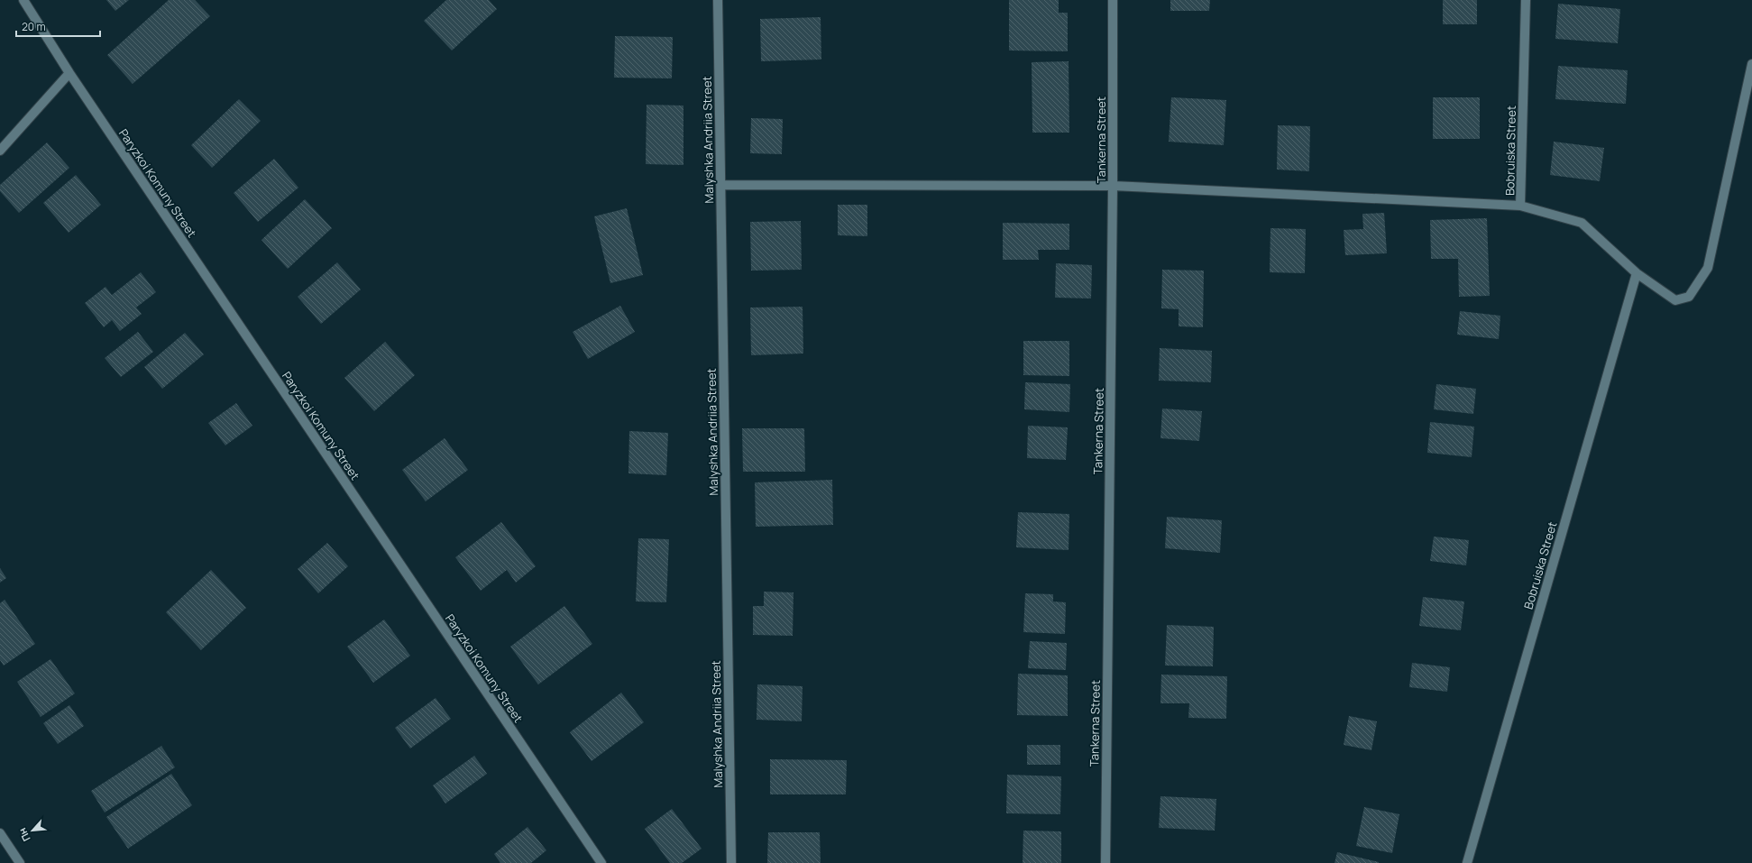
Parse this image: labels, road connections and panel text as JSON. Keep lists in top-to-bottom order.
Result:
{
  "streets": {
    "street": [
      "Malyshka Andriia Street",
      "Tankerna Street",
      "Bobruiska Street",
      "Paryzkoi Komuny Street"
    ]
  },
  "scale_bar": "20 m",
  "north": "bottom left"
}
